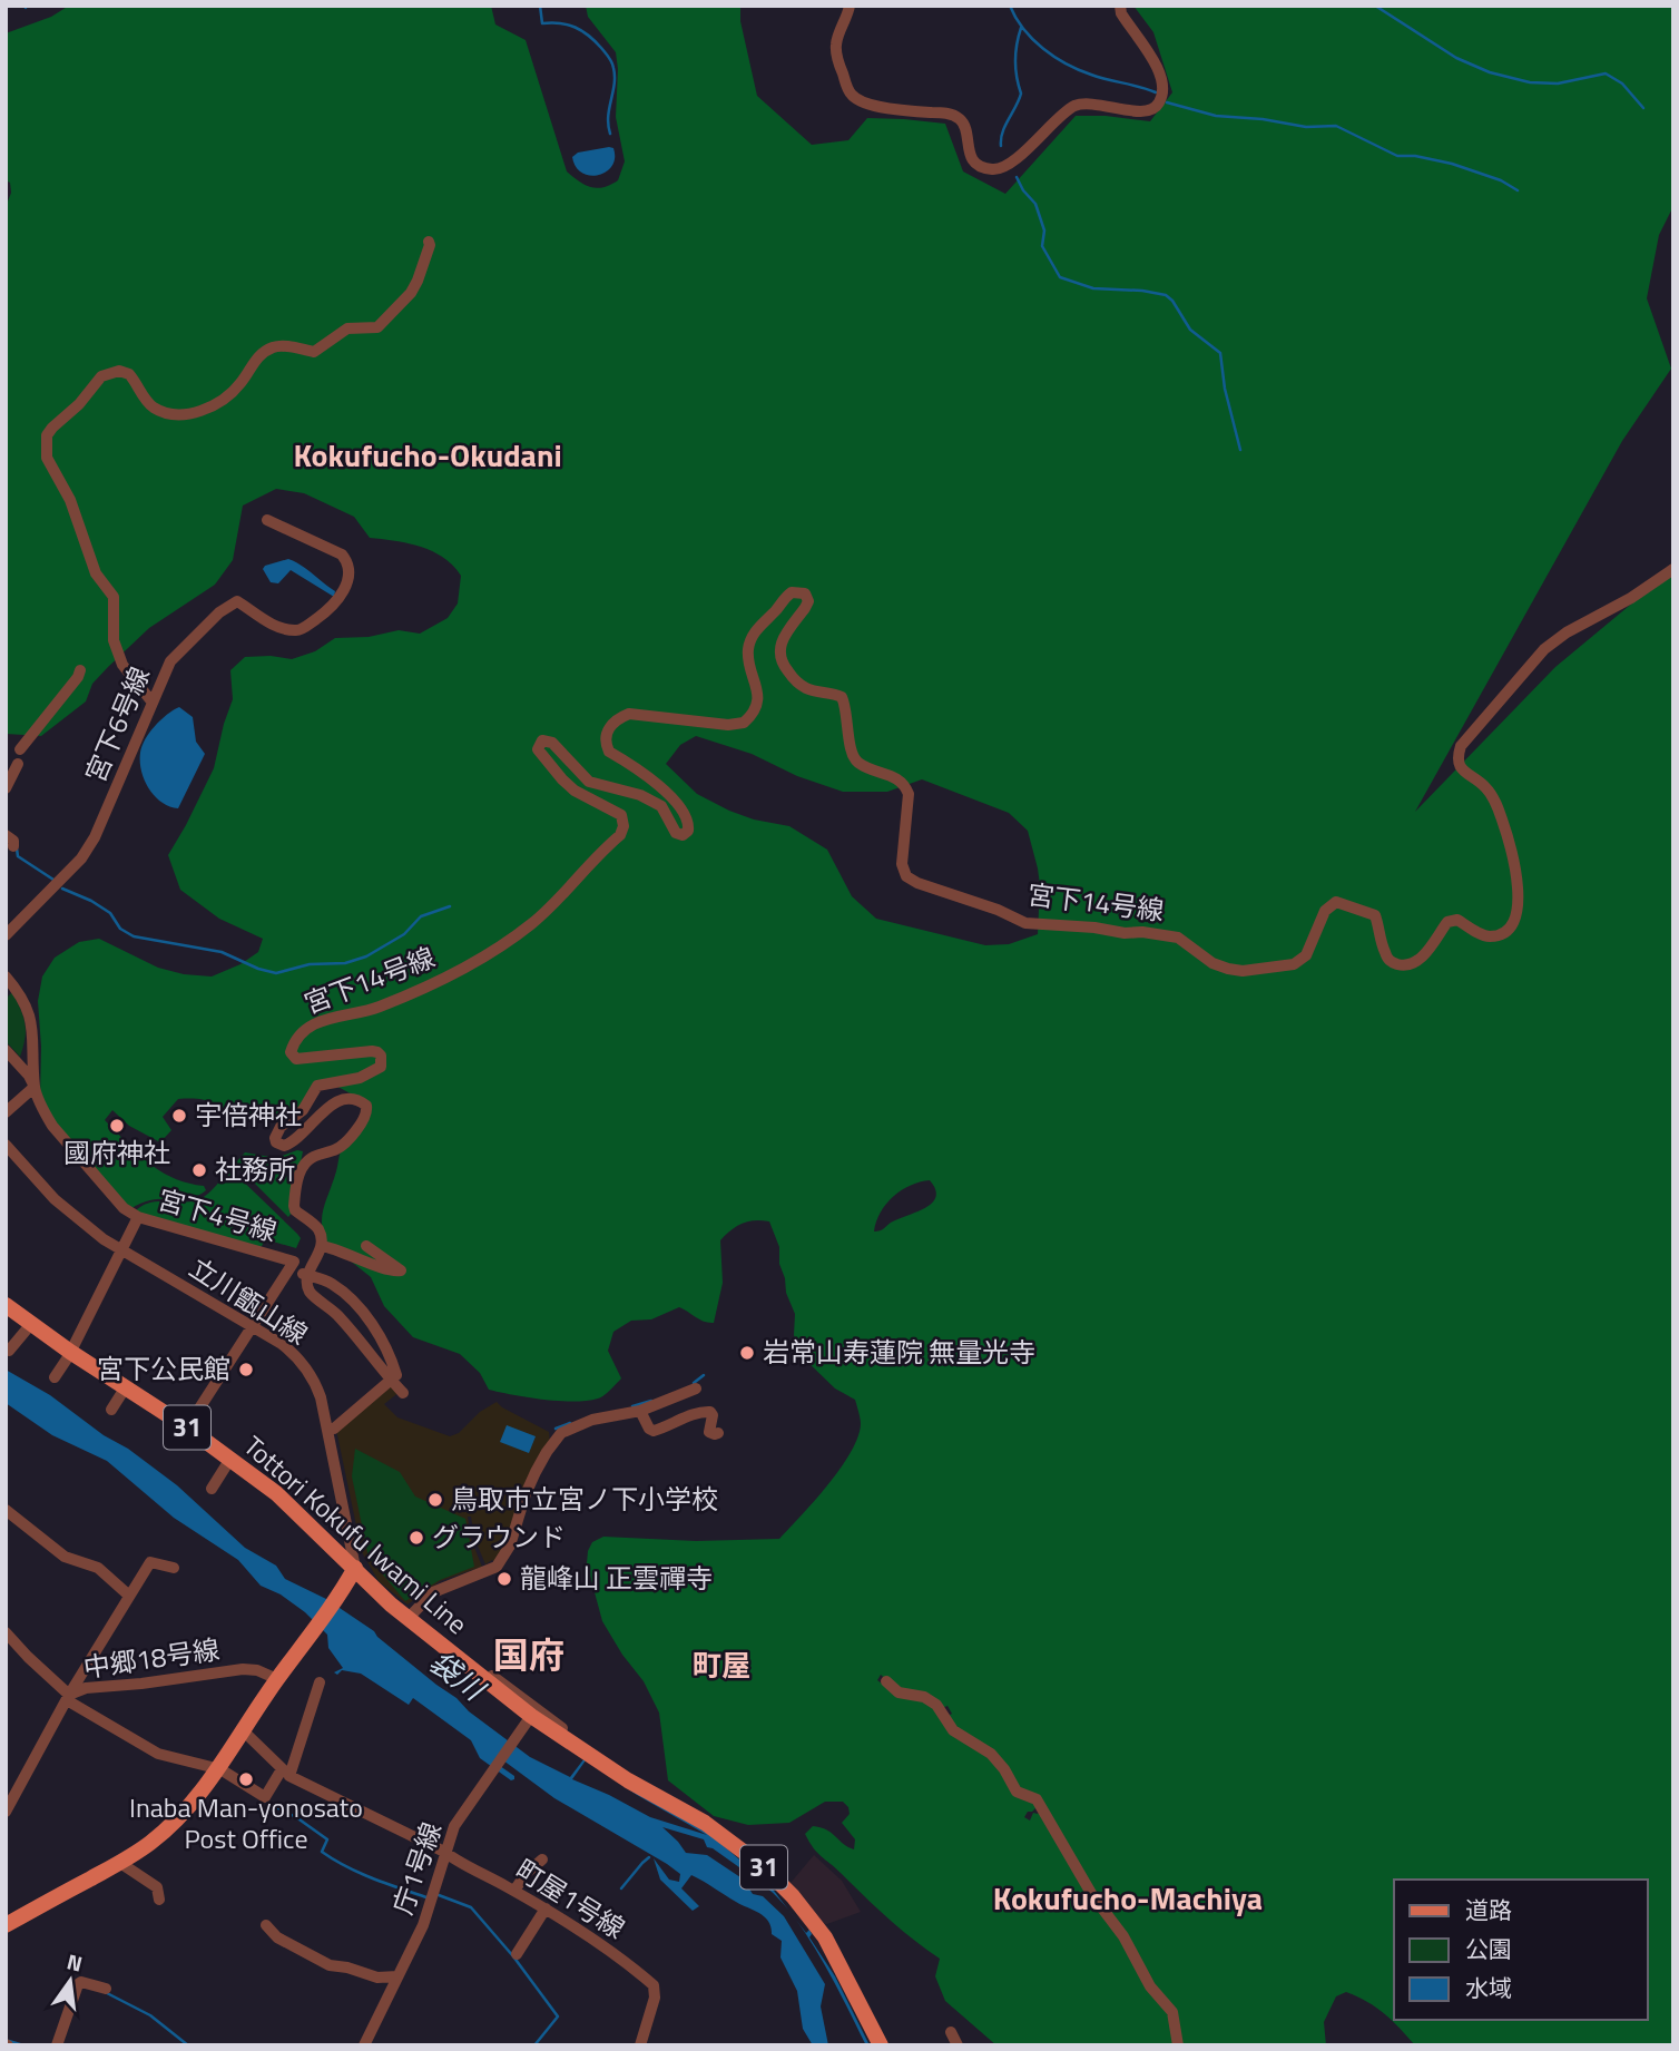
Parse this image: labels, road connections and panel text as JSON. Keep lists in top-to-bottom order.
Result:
{
  "streets": {
    "main road": ["31", "Tottori Kokufu Iwami Line"],
    "street": [
      "宮下6号線",
      "宮下14号線",
      "宮下4号線",
      "立川甑山線",
      "中郷18号線",
      "庁1号線",
      "町屋1号線"
    ]
  },
  "crossings": [
    ["宮下4号線", "立川甑山線"],
    ["宮下4号線", "Tottori Kokufu Iwami Line"],
    ["立川甑山線", "Tottori Kokufu Iwami Line"],
    ["Tottori Kokufu Iwami Line", "庁1号線"],
    ["庁1号線", "町屋1号線"]
  ],
  "districts": [
    "Kokufucho-Okudani",
    "国府",
    "町屋",
    "Kokufucho-Machiya"
  ],
  "water": ["袋川"],
  "places": [
    "宇倍神社",
    "國府神社",
    "社務所",
    "岩常山寿蓮院 無量光寺",
    "宮下公民館",
    "鳥取市立宮ノ下小学校",
    "グラウンド",
    "龍峰山 正雲禪寺",
    "Inaba Man-yonosato Post Office"
  ],
  "legend": ["道路", "公園", "水域"],
  "north": "top"
}
